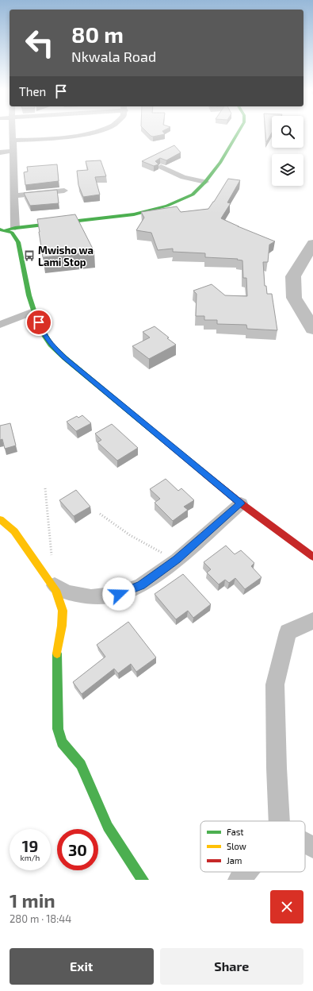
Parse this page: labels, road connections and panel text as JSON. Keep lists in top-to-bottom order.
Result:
{
  "places": {
    "bus stop": ["Mwisho wa Lami Stop"]
  },
  "legend": ["Fast", "Slow", "Jam"],
  "page": {
    "turn": ["80 m", "Nkwala Road"],
    "then": "Then",
    "speed": "19 km/h",
    "limit": "30",
    "heading": ["1 min", "280 m · 18:44"],
    "buttons": ["Exit", "Share"]
  }
}
